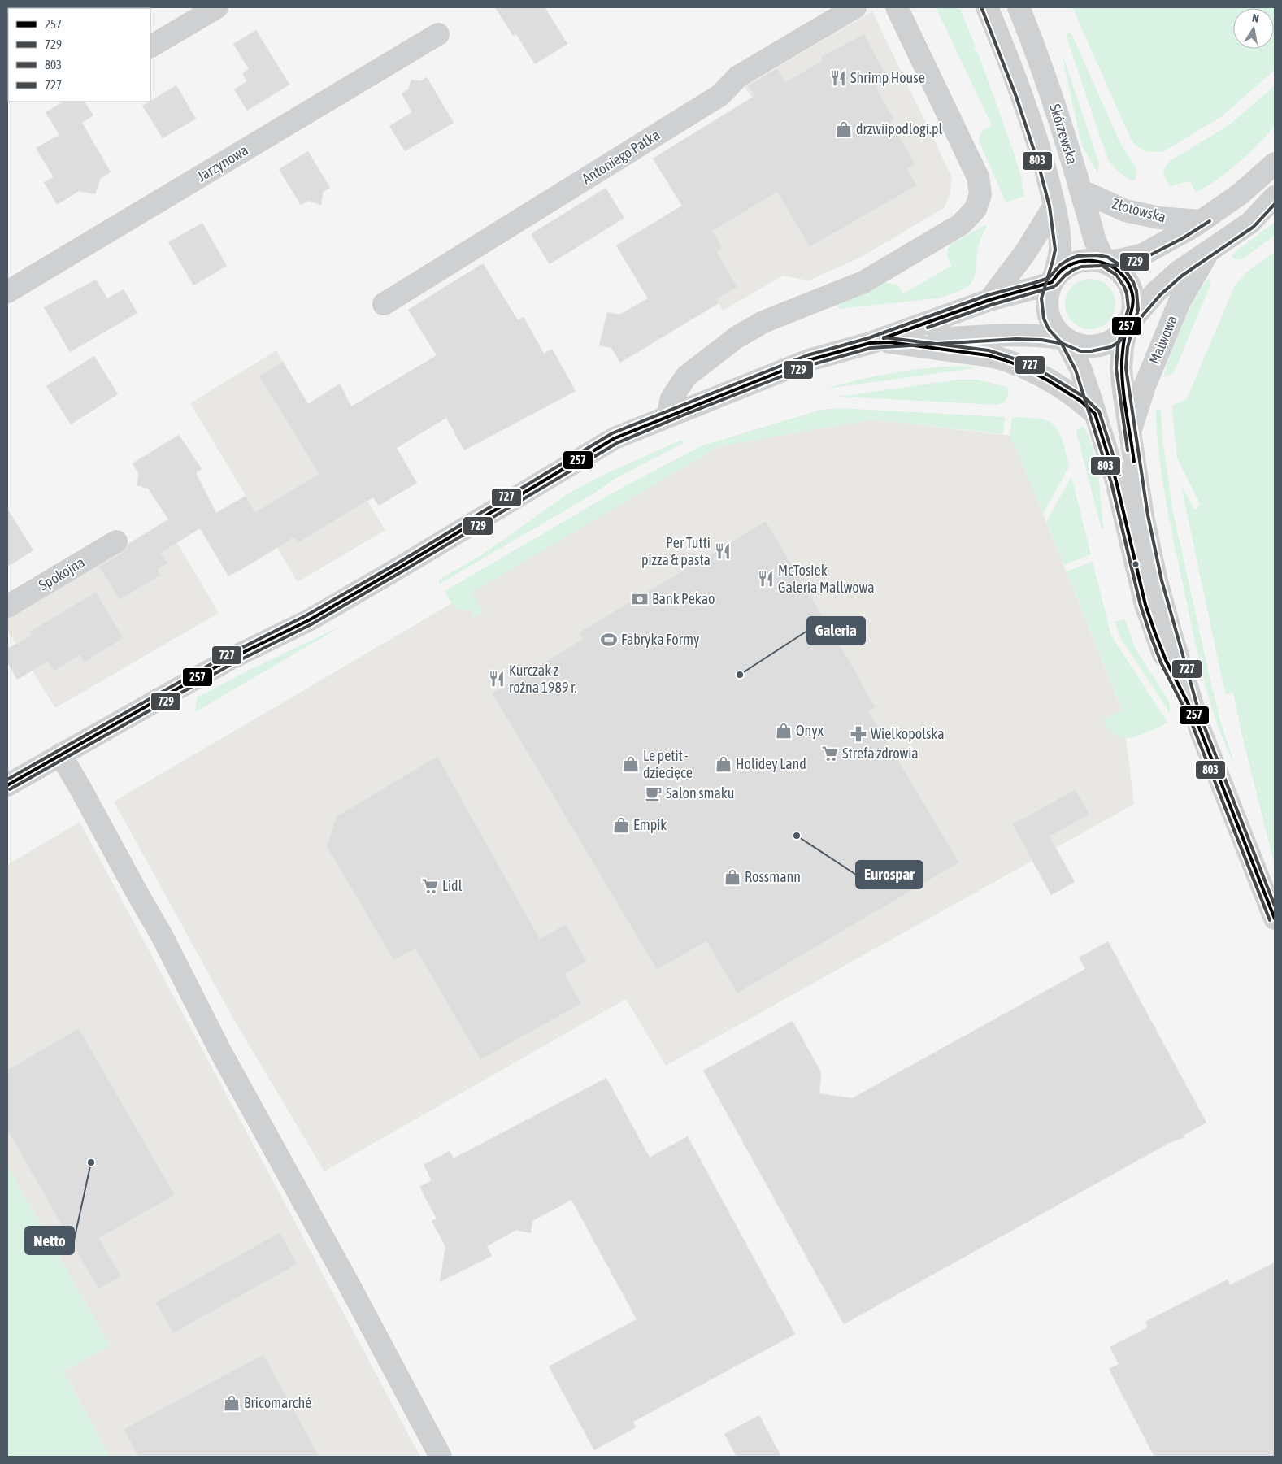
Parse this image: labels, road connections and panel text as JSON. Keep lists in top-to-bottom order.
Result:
{
  "streets": {
    "street": [
      "Skórzewska",
      "Antoniego Patka",
      "Jarzynowa",
      "Złotowska",
      "Malwowa",
      "Spokojna"
    ]
  },
  "crossings": [
    ["Skórzewska", "Złotowska"],
    ["Skórzewska", "Malwowa"],
    ["Złotowska", "Malwowa"]
  ],
  "places": {
    "restaurant": [
      "Shrimp House",
      "Per Tutti pizza & pasta",
      "McTosiek Galeria Mallwowa",
      "Kurczak z rożna 1989 r."
    ],
    "shop": [
      "drzwiipodlogi.pl",
      "Onyx",
      "Le petit - dziecięce",
      "Holidey Land",
      "Empik",
      "Rossmann",
      "Bricomarché"
    ],
    "bank": ["Bank Pekao"],
    "sports": ["Fabryka Formy"],
    "other": ["Galeria", "Eurospar", "Netto"],
    "pharmacy": ["Wielkopolska"],
    "supermarket": ["Strefa zdrowia", "Lidl"],
    "cafe": ["Salon smaku"]
  },
  "lines": [
    "transit line 803",
    "transit line 729",
    "transit line 727",
    "transit line 257"
  ],
  "legend": [
    "257",
    "729",
    "803",
    "727"
  ],
  "north": "top"
}
